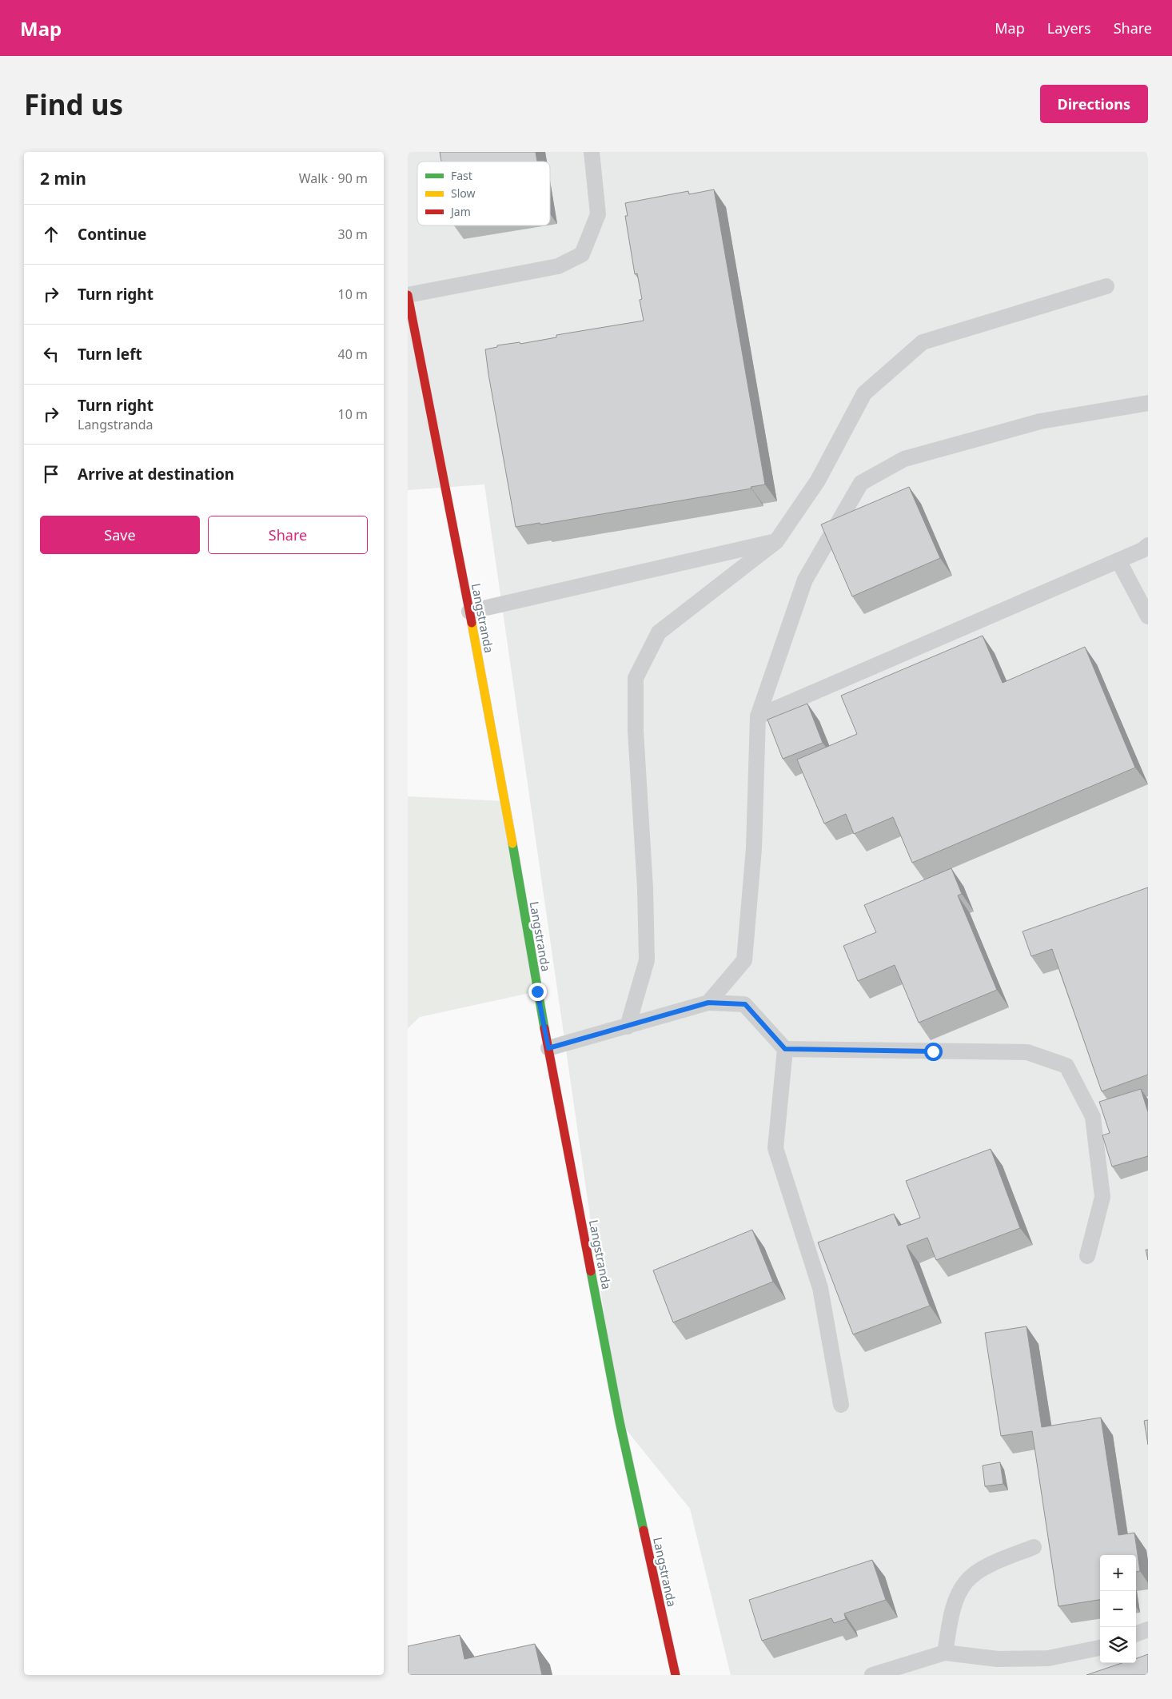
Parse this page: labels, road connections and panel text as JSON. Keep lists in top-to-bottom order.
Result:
{
  "streets": {
    "street": ["Langstranda"]
  },
  "legend": ["Fast", "Slow", "Jam"],
  "page": {
    "header": "Map",
    "nav": ["Map", "Layers", "Share"],
    "buttons": [
      "Directions",
      ["Save", "Share"]
    ],
    "title": "Find us",
    "heading": ["2 min", "Walk · 90 m"],
    "list": [
      ["Continue", "30 m"],
      ["Turn right", "10 m"],
      ["Turn left", "40 m"],
      ["Turn right", "Langstranda", "10 m"],
      "Arrive at destination"
    ],
    "map_buttons": ["+", "−"]
  }
}
